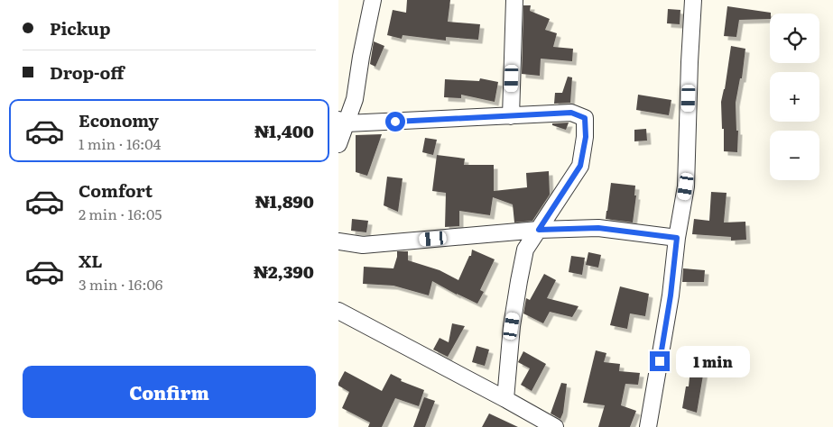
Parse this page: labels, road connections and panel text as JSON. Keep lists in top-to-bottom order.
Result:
{
  "page": {
    "banner": ["Pickup", "Drop-off"],
    "map_buttons": ["+", "−"],
    "list": [
      {
        "name": "Economy",
        "note": "1 min · 16:04",
        "value": "₦1,400"
      },
      {
        "name": "Comfort",
        "note": "2 min · 16:05",
        "value": "₦1,890"
      },
      {
        "name": "XL",
        "note": "3 min · 16:06",
        "value": "₦2,390"
      }
    ],
    "bubble": "1 min",
    "buttons": "Confirm"
  }
}
